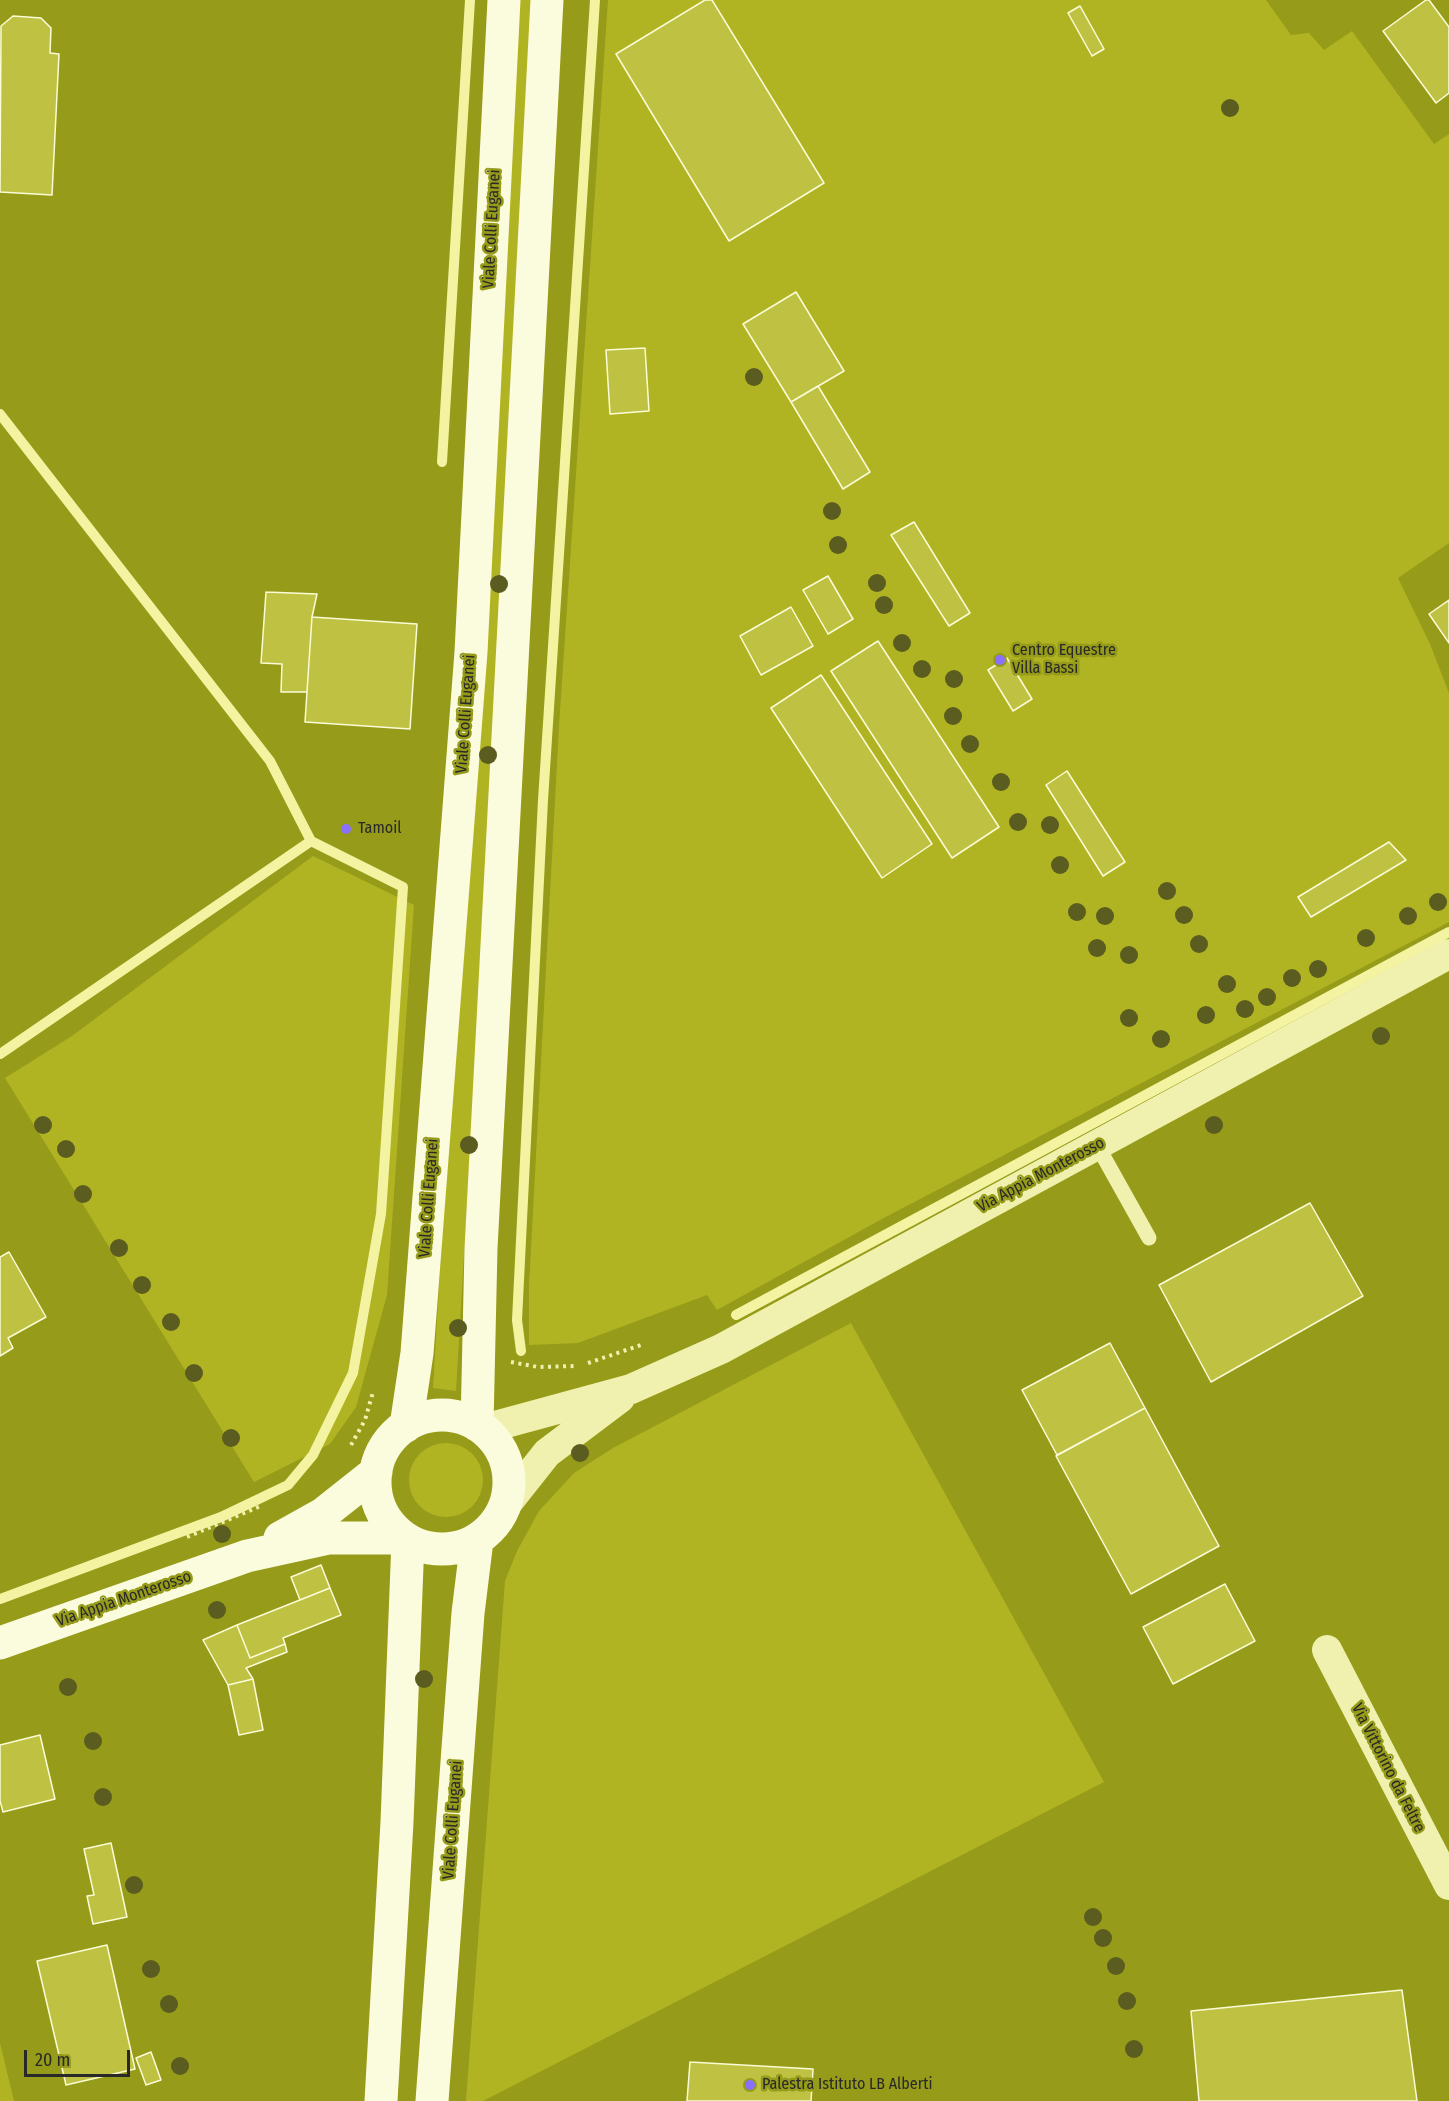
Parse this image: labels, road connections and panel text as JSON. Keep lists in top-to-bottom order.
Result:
{
  "streets": {
    "main road": ["Viale Colli Euganei", "Via Appia Monterosso"],
    "street": ["Via Vittorino da Feltre"]
  },
  "crossings": [
    ["Viale Colli Euganei", "Via Appia Monterosso"]
  ],
  "places": ["Centro Equestre Villa Bassi", "Tamoil", "Palestra Istituto LB Alberti"],
  "scale_bar": "20 m"
}
